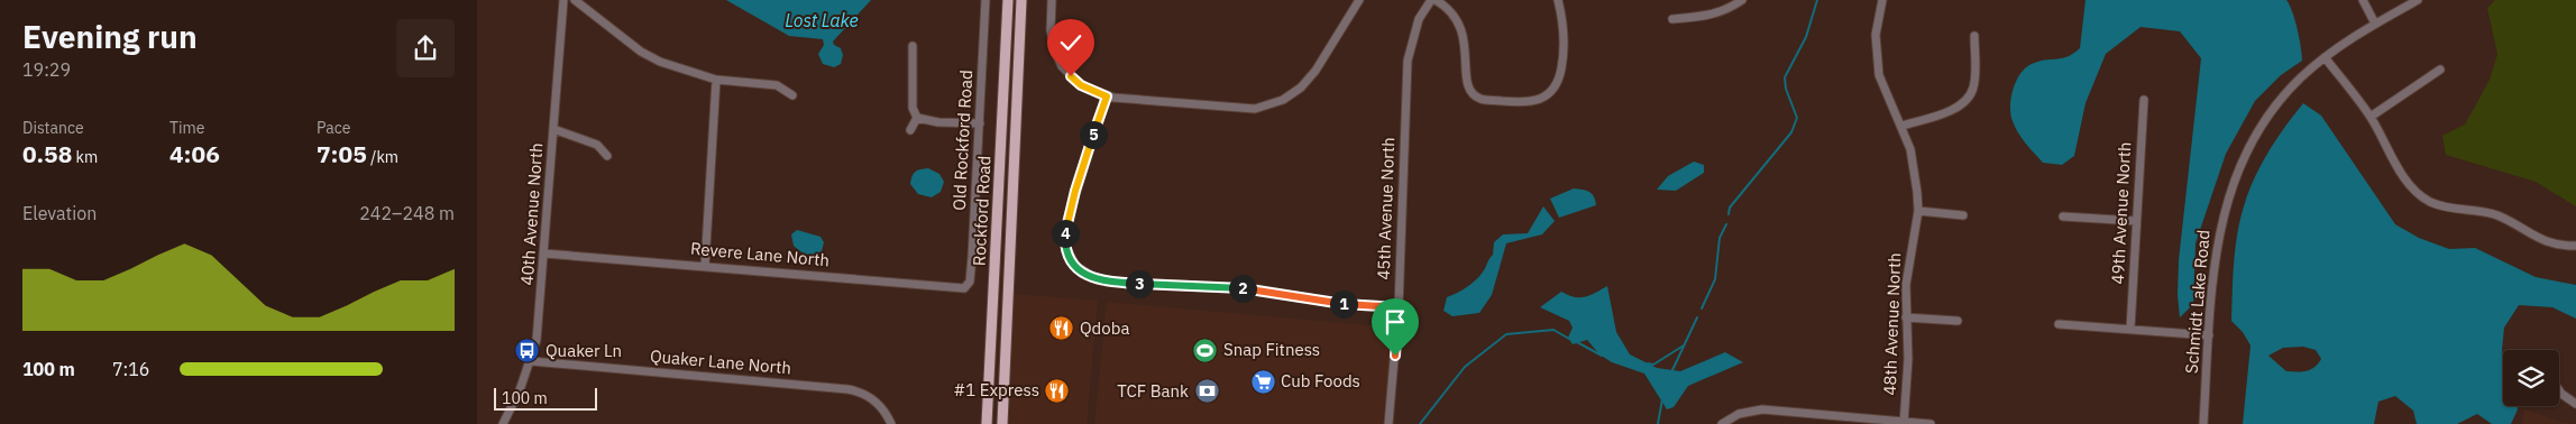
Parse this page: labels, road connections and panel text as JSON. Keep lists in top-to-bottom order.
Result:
{
  "streets": {
    "main road": ["Rockford Road"],
    "street": [
      "Old Rockford Road",
      "45th Avenue North",
      "49th Avenue North",
      "40th Avenue North",
      "Revere Lane North",
      "Schmidt Lake Road",
      "48th Avenue North",
      "Quaker Lane North"
    ]
  },
  "crossings": [
    ["Old Rockford Road", "Revere Lane North"],
    ["40th Avenue North", "Revere Lane North"],
    ["40th Avenue North", "Quaker Lane North"]
  ],
  "water": ["Lost Lake"],
  "places": {
    "restaurant": ["Qdoba", "#1 Express"],
    "sports": ["Snap Fitness"],
    "bus stop": ["Quaker Ln"],
    "supermarket": ["Cub Foods"],
    "bank": ["TCF Bank"]
  },
  "scale_bar": "100 m",
  "page": {
    "heading": ["Evening run", "19:29"],
    "stats": [
      ["Distance", "0.58 km"],
      ["Time", "4:06"],
      ["Pace", "7:05 /km"]
    ],
    "pins": [
      "5",
      "4",
      "3",
      "2",
      "1"
    ],
    "chart": ["Elevation", "242–248 m"],
    "list": [
      {
        "name": "100 m",
        "note": "7:16"
      }
    ],
    "scale": "100 m"
  }
}
